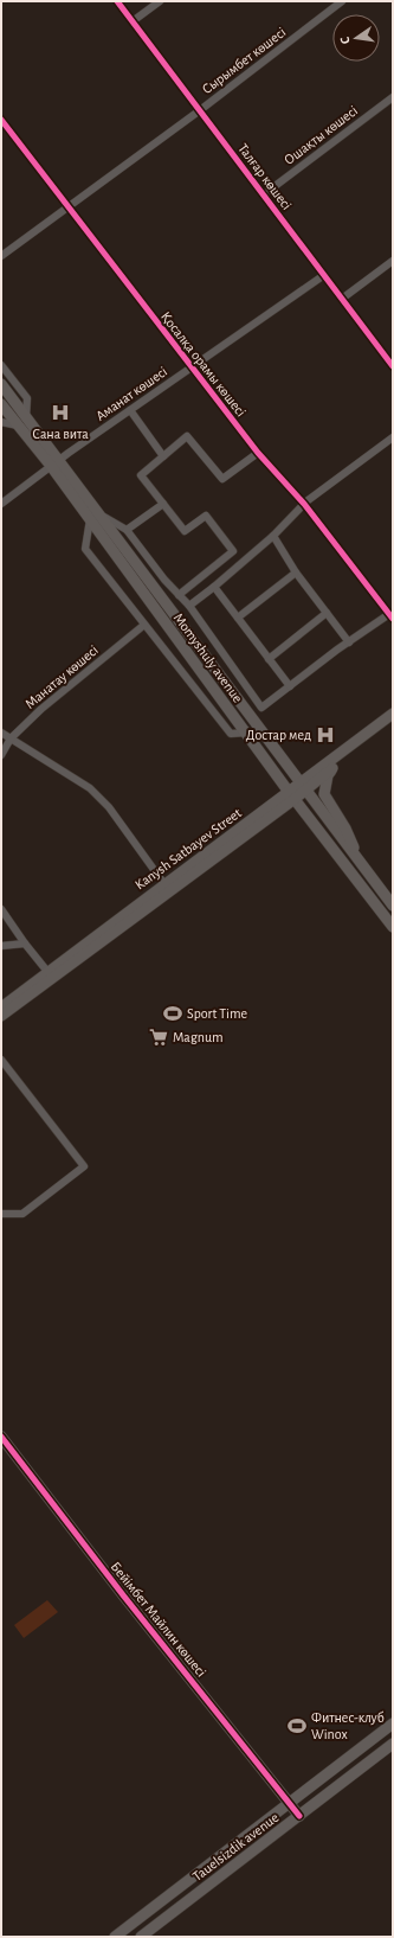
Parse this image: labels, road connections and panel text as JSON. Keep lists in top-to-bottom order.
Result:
{
  "streets": {
    "main road": [
      "Momyshuly avenue",
      "Kanysh Satbayev Street",
      "Бейімбет Майлин көшесі",
      "Tauelsizdik avenue"
    ],
    "street": [
      "Сырымбет көшесі",
      "Ошақты көшесі",
      "Талғар көшесі",
      "Қосалқа орамы көшесі",
      "Аманат көшесі",
      "Манатау көшесі"
    ]
  },
  "crossings": [
    ["Сырымбет көшесі", "Талғар көшесі"],
    ["Сырымбет көшесі", "Қосалқа орамы көшесі"],
    ["Ошақты көшесі", "Талғар көшесі"],
    ["Талғар көшесі", "Аманат көшесі"],
    ["Қосалқа орамы көшесі", "Аманат көшесі"],
    ["Аманат көшесі", "Momyshuly avenue"],
    ["Momyshuly avenue", "Kanysh Satbayev Street"],
    ["Бейімбет Майлин көшесі", "Tauelsizdik avenue"]
  ],
  "places": {
    "hospital": ["Сана вита", "Достар мед"],
    "sports": ["Sport Time", "Фитнес-клуб Winox"],
    "supermarket": ["Magnum"]
  },
  "north": "left"
}
